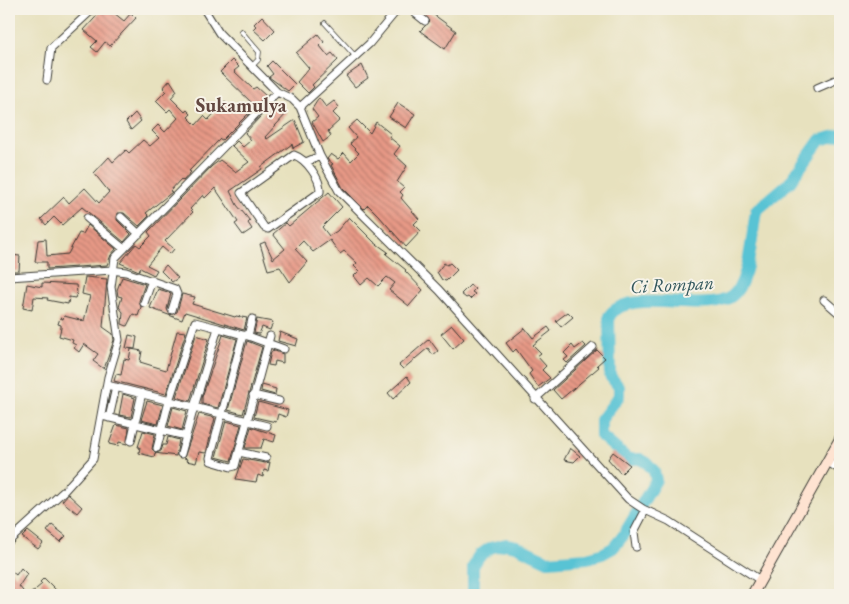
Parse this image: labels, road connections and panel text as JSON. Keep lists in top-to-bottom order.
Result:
{
  "districts": ["Sukamulya"],
  "water": ["Ci Rompan"]
}
